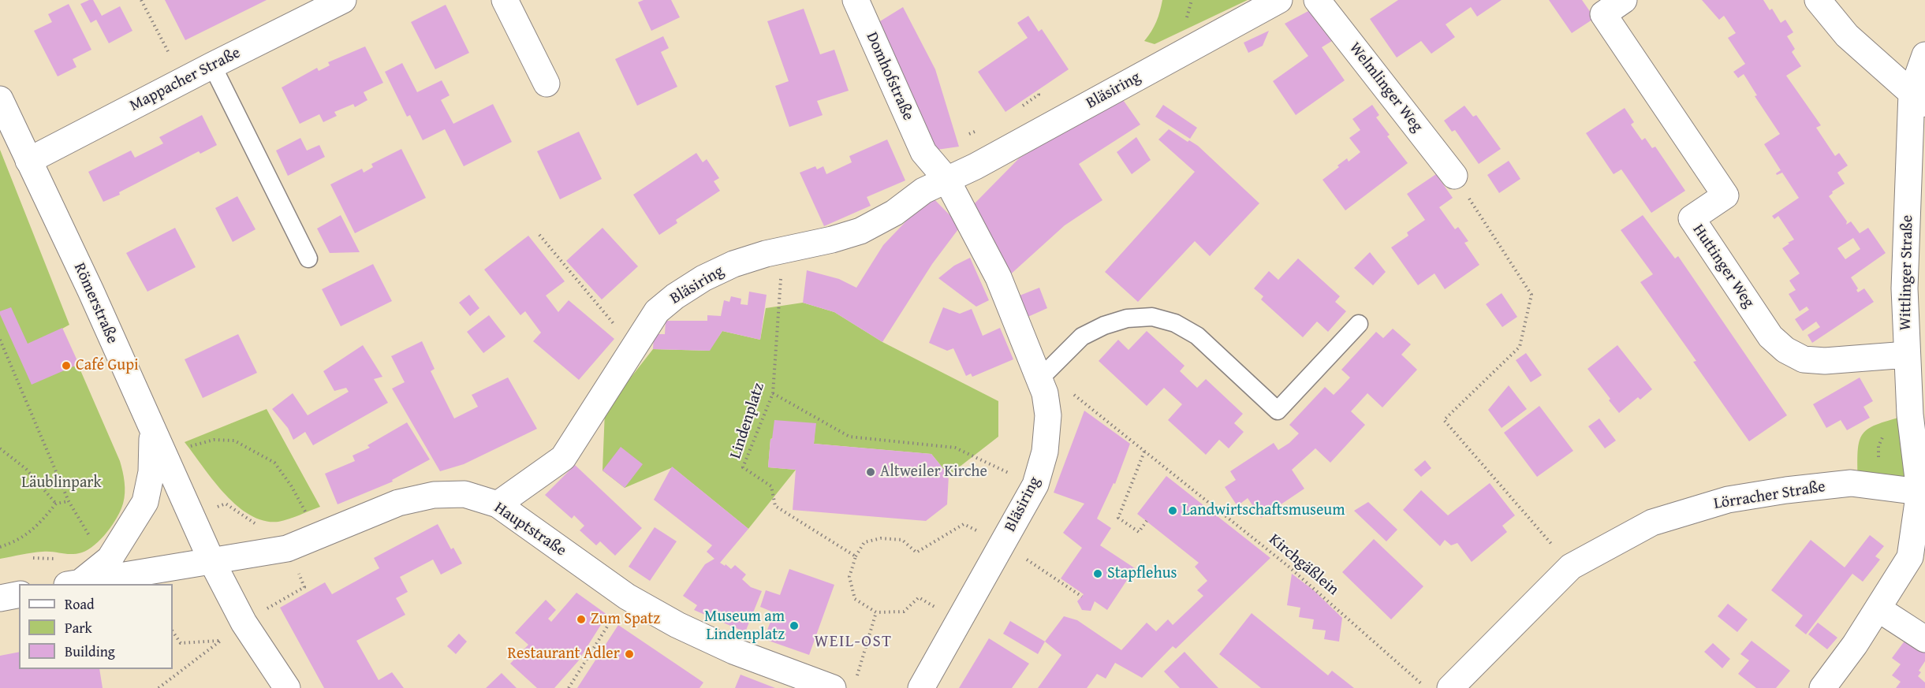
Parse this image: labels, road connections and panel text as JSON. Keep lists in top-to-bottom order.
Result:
{
  "streets": {
    "street": [
      "Domhofstraße",
      "Mappacher Straße",
      "Welmlinger Weg",
      "Bläsiring",
      "Huttinger Weg",
      "Wittlinger Straße",
      "Römerstraße",
      "Lörracher Straße",
      "Hauptstraße"
    ],
    "path": ["Lindenplatz", "Kirchgäßlein"]
  },
  "crossings": [
    ["Domhofstraße", "Bläsiring"],
    ["Mappacher Straße", "Römerstraße"],
    ["Bläsiring", "Lindenplatz"],
    ["Bläsiring", "Hauptstraße"],
    ["Bläsiring", "Kirchgäßlein"],
    ["Huttinger Weg", "Wittlinger Straße"],
    ["Wittlinger Straße", "Lörracher Straße"],
    ["Römerstraße", "Hauptstraße"]
  ],
  "districts": ["WEIL-OST"],
  "parks": ["Läublinpark"],
  "places": [
    "Café Gupi",
    "Altweiler Kirche",
    "Landwirtschaftsmuseum",
    "Stapflehus",
    "Zum Spatz",
    "Museum am Lindenplatz",
    "Restaurant Adler"
  ],
  "legend": ["Road", "Park", "Building"]
}
